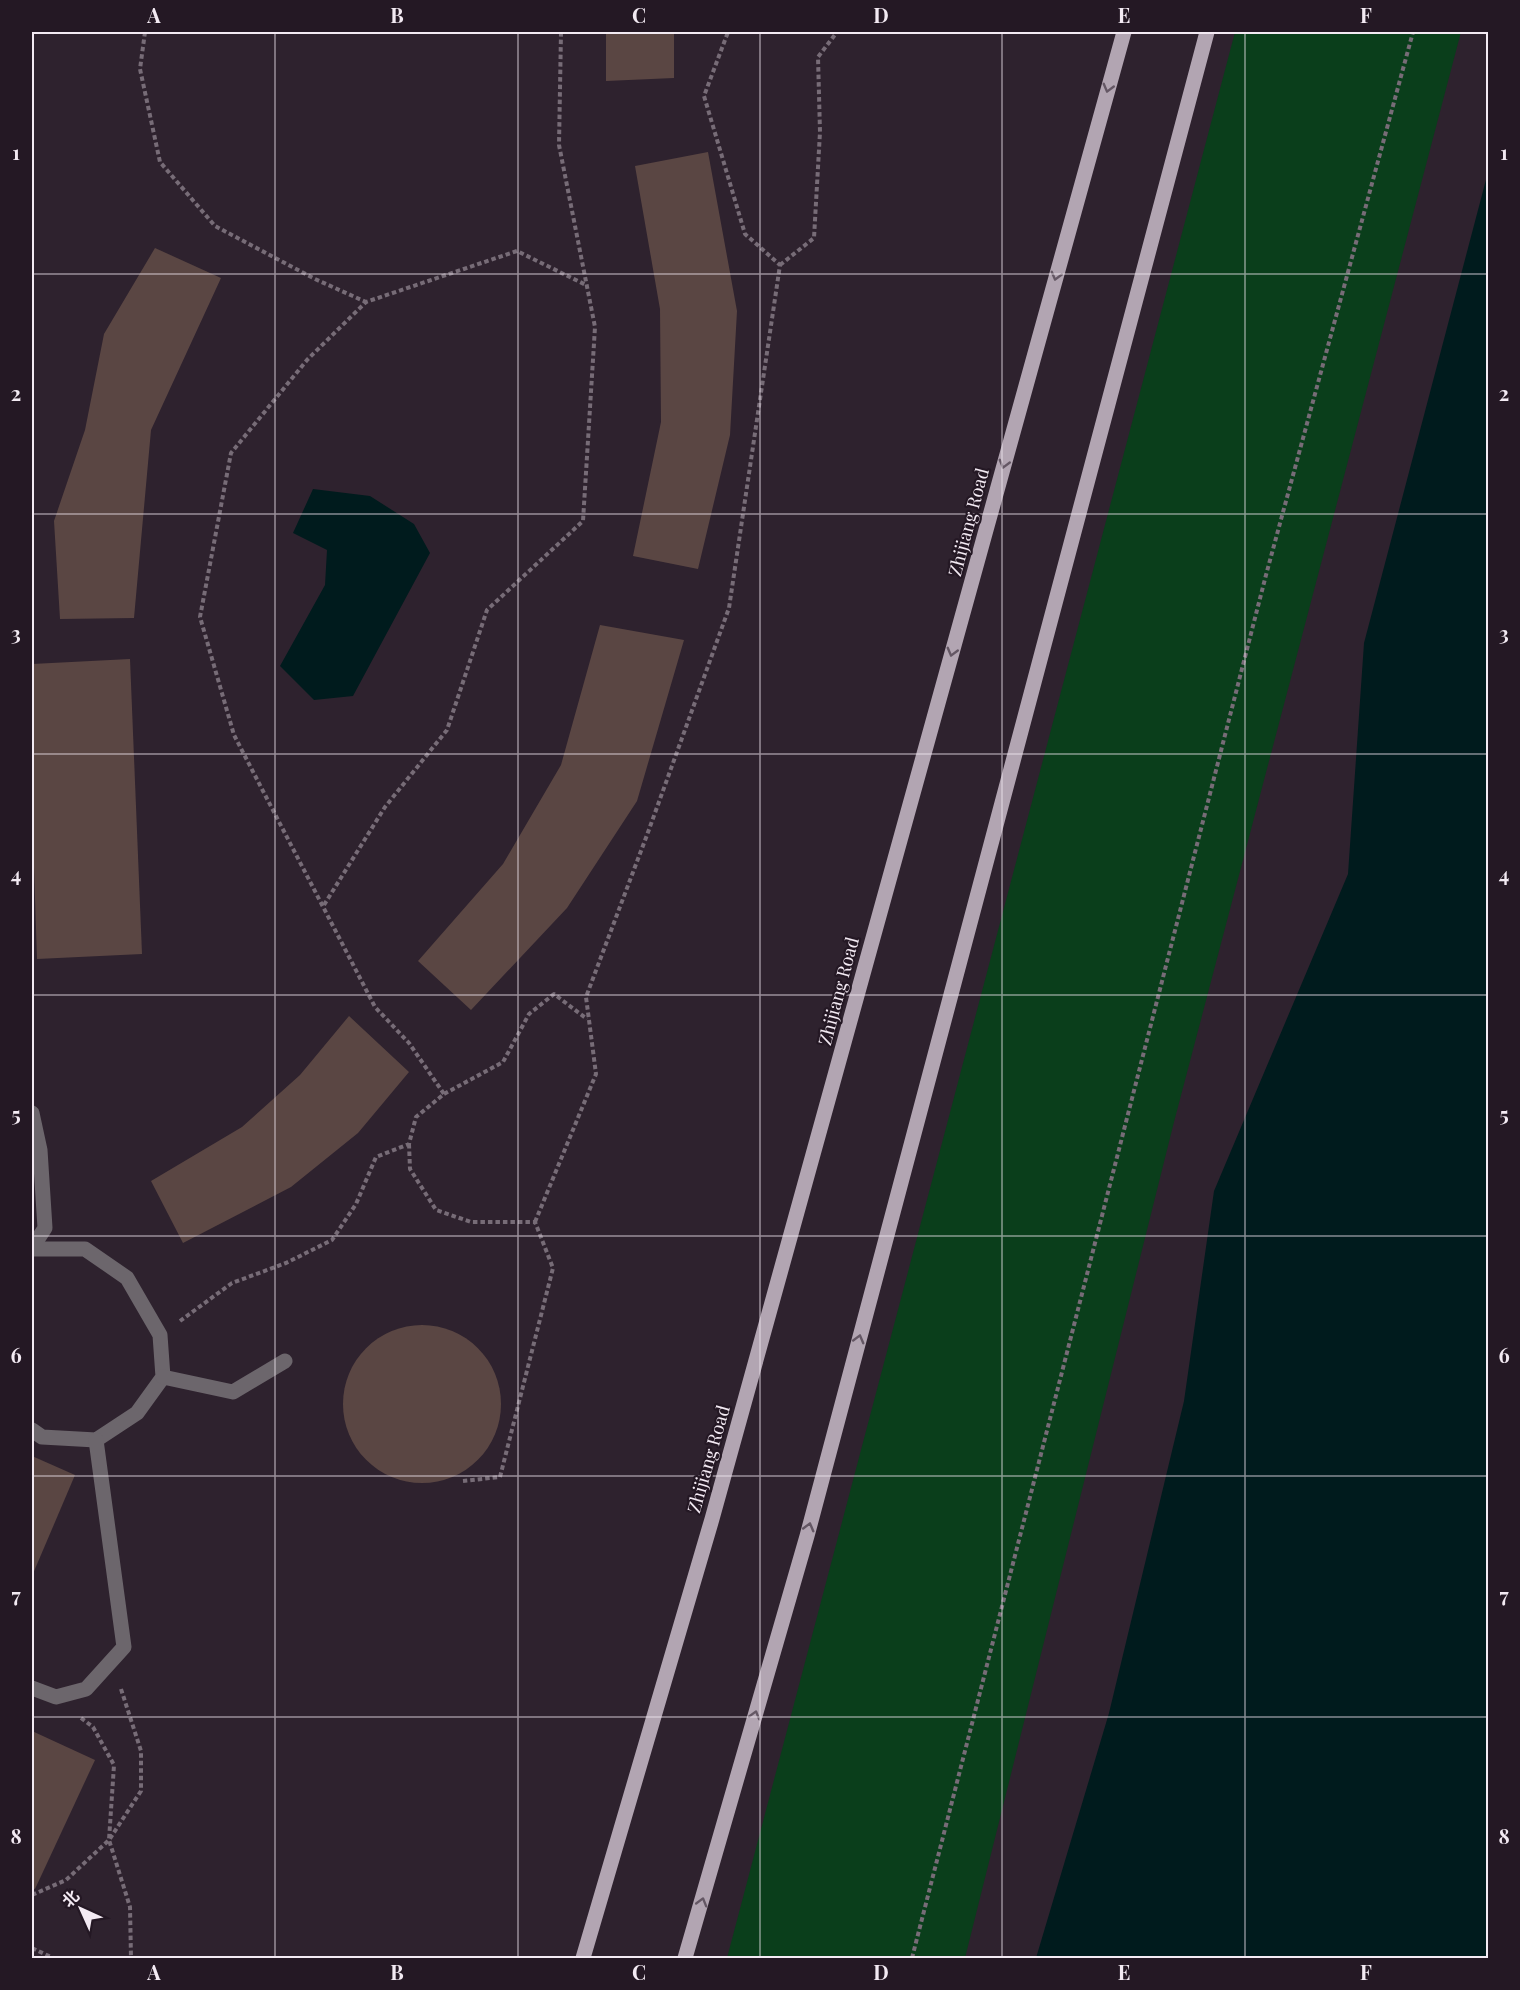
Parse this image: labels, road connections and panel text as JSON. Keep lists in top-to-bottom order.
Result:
{
  "streets": {
    "main road": ["Zhijiang Road"]
  },
  "north": "top left",
  "grid": {
    "columns": [
      "A",
      "B",
      "C",
      "D",
      "E",
      "F"
    ],
    "rows": [
      "1",
      "2",
      "3",
      "4",
      "5",
      "6",
      "7",
      "8"
    ]
  }
}
